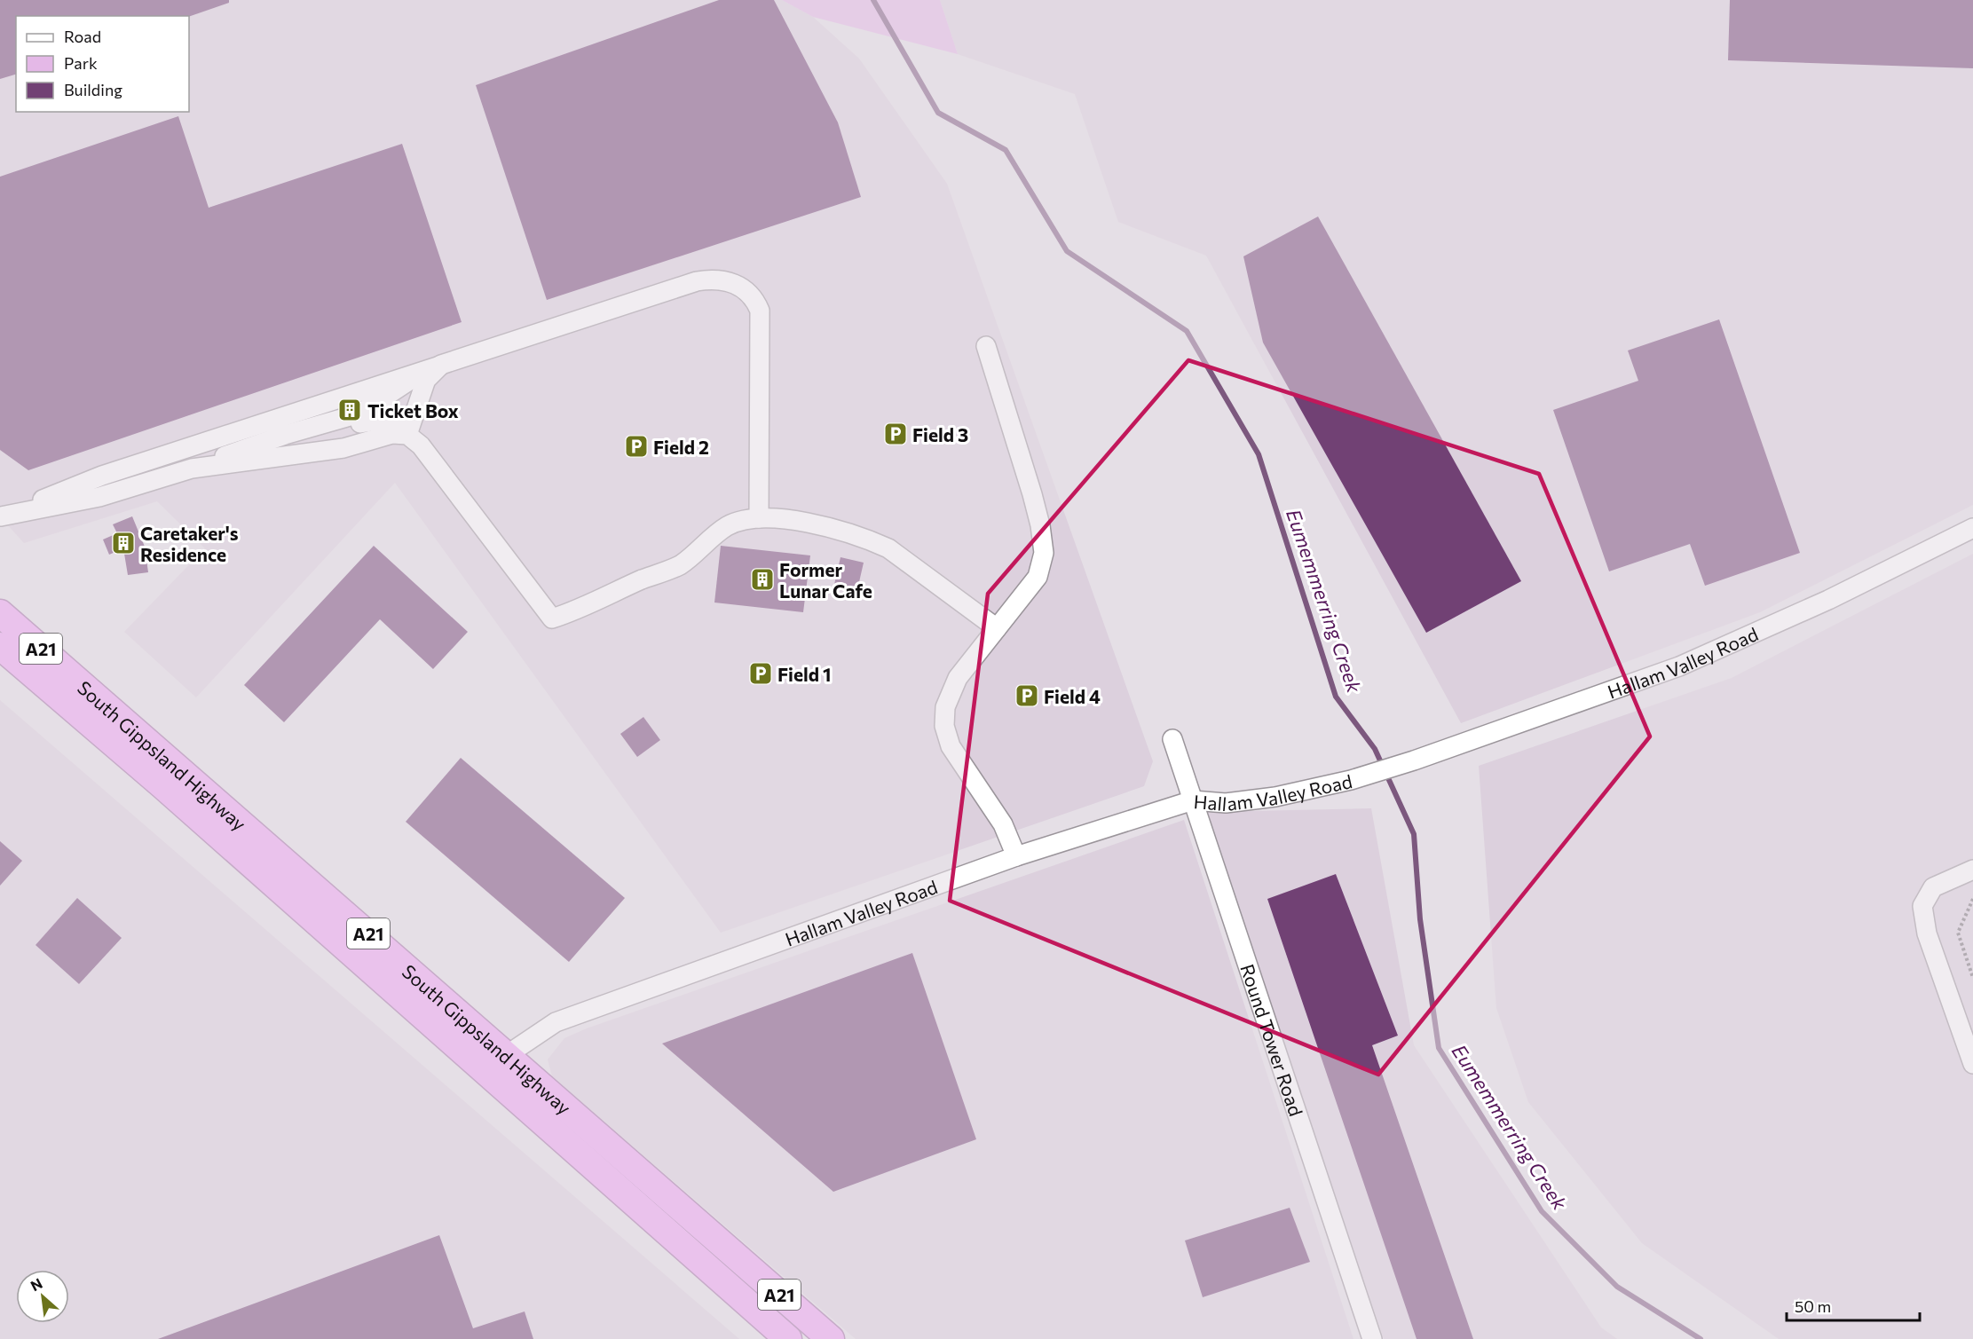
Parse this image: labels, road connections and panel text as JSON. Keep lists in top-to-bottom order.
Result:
{
  "streets": {
    "highway": ["A21", "South Gippsland Highway"],
    "street": ["Hallam Valley Road", "Round Tower Road"]
  },
  "crossings": [
    ["Hallam Valley Road", "South Gippsland Highway"],
    ["Hallam Valley Road", "Round Tower Road"]
  ],
  "water": ["Eumemmerring Creek"],
  "places": {
    "building": ["Ticket Box", "Caretaker's Residence", "Former Lunar Cafe"],
    "parking": [
      "Field 3",
      "Field 2",
      "Field 1",
      "Field 4"
    ]
  },
  "legend": ["Road", "Park", "Building"],
  "scale_bar": "50 m",
  "north": "top left"
}
